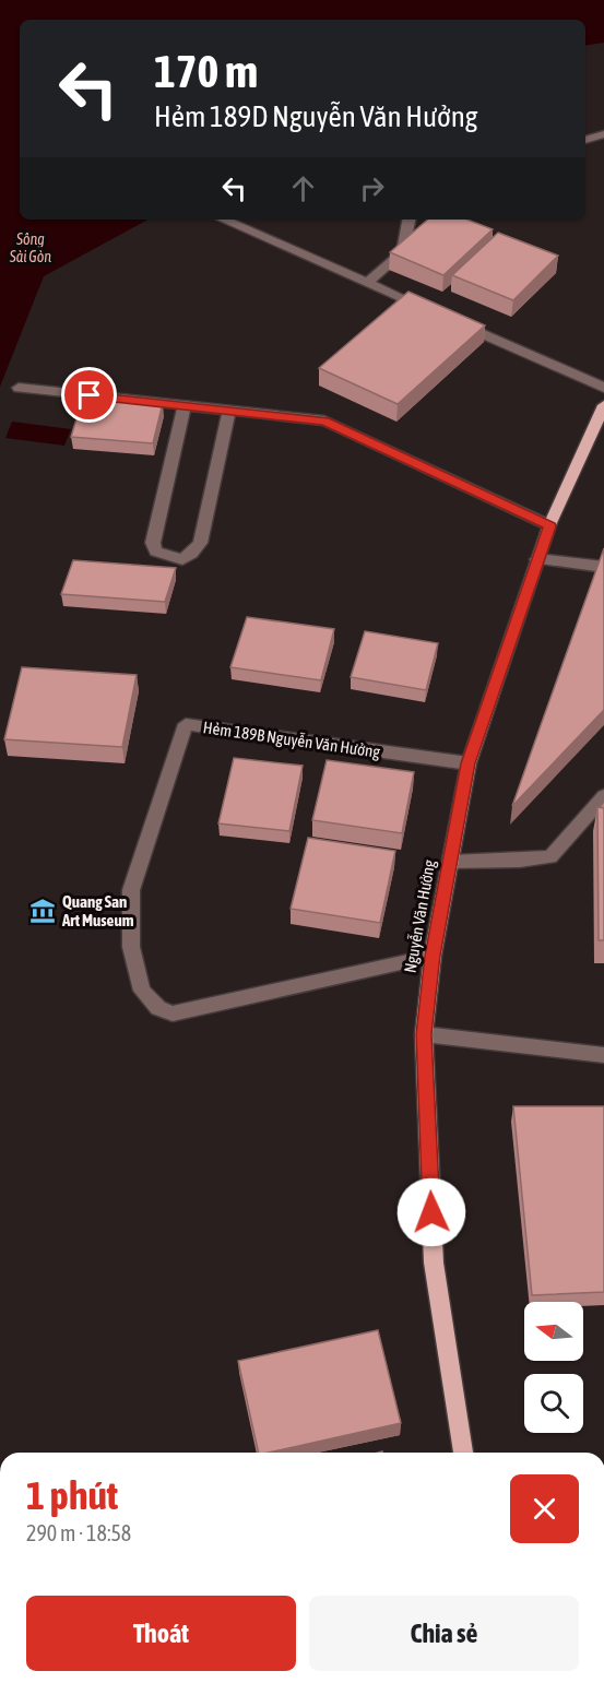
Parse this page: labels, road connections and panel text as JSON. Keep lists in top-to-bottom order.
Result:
{
  "streets": {
    "main road": ["Nguyễn Văn Hưởng"],
    "street": ["Hẻm 189B Nguyễn Văn Hưởng"]
  },
  "crossings": [
    ["Hẻm 189B Nguyễn Văn Hưởng", "Nguyễn Văn Hưởng"]
  ],
  "water": ["Sông Sài Gòn"],
  "places": {
    "museum": ["Quang San Art Museum"]
  },
  "north": "left",
  "page": {
    "turn": ["170 m", "Hẻm 189D Nguyễn Văn Hưởng"],
    "heading": ["1 phút", "290 m · 18:58"],
    "buttons": ["Thoát", "Chia sẻ"]
  }
}
